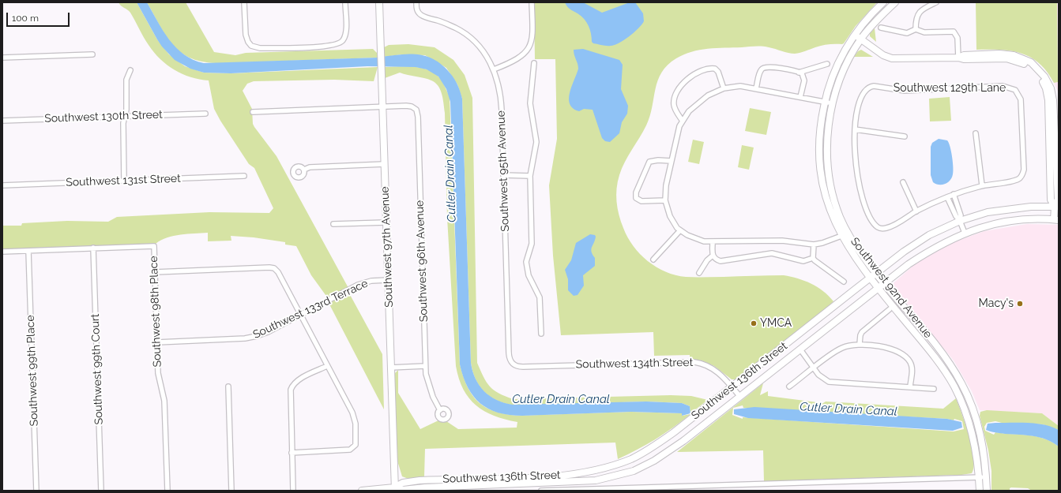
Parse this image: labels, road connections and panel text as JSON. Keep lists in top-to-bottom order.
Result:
{
  "streets": {
    "street": [
      "Southwest 129th Lane",
      "Southwest 130th Street",
      "Southwest 95th Avenue",
      "Southwest 131st Street",
      "Southwest 97th Avenue",
      "Southwest 96th Avenue",
      "Southwest 92nd Avenue",
      "Southwest 133rd Terrace",
      "Southwest 98th Place",
      "Southwest 134th Street",
      "Southwest 99th Court",
      "Southwest 99th Place",
      "Southwest 136th Street"
    ]
  },
  "crossings": [
    ["Southwest 95th Avenue", "Southwest 134th Street"],
    ["Southwest 97th Avenue", "Southwest 96th Avenue"],
    ["Southwest 97th Avenue", "Southwest 133rd Terrace"],
    ["Southwest 97th Avenue", "Southwest 136th Street"],
    ["Southwest 92nd Avenue", "Southwest 136th Street"],
    ["Southwest 133rd Terrace", "Southwest 98th Place"],
    ["Southwest 98th Place", "Southwest 99th Court"],
    ["Southwest 98th Place", "Southwest 99th Place"],
    ["Southwest 134th Street", "Southwest 136th Street"]
  ],
  "water": ["Cutler Drain Canal"],
  "places": ["Macy's", "YMCA"],
  "scale_bar": "100 m"
}
